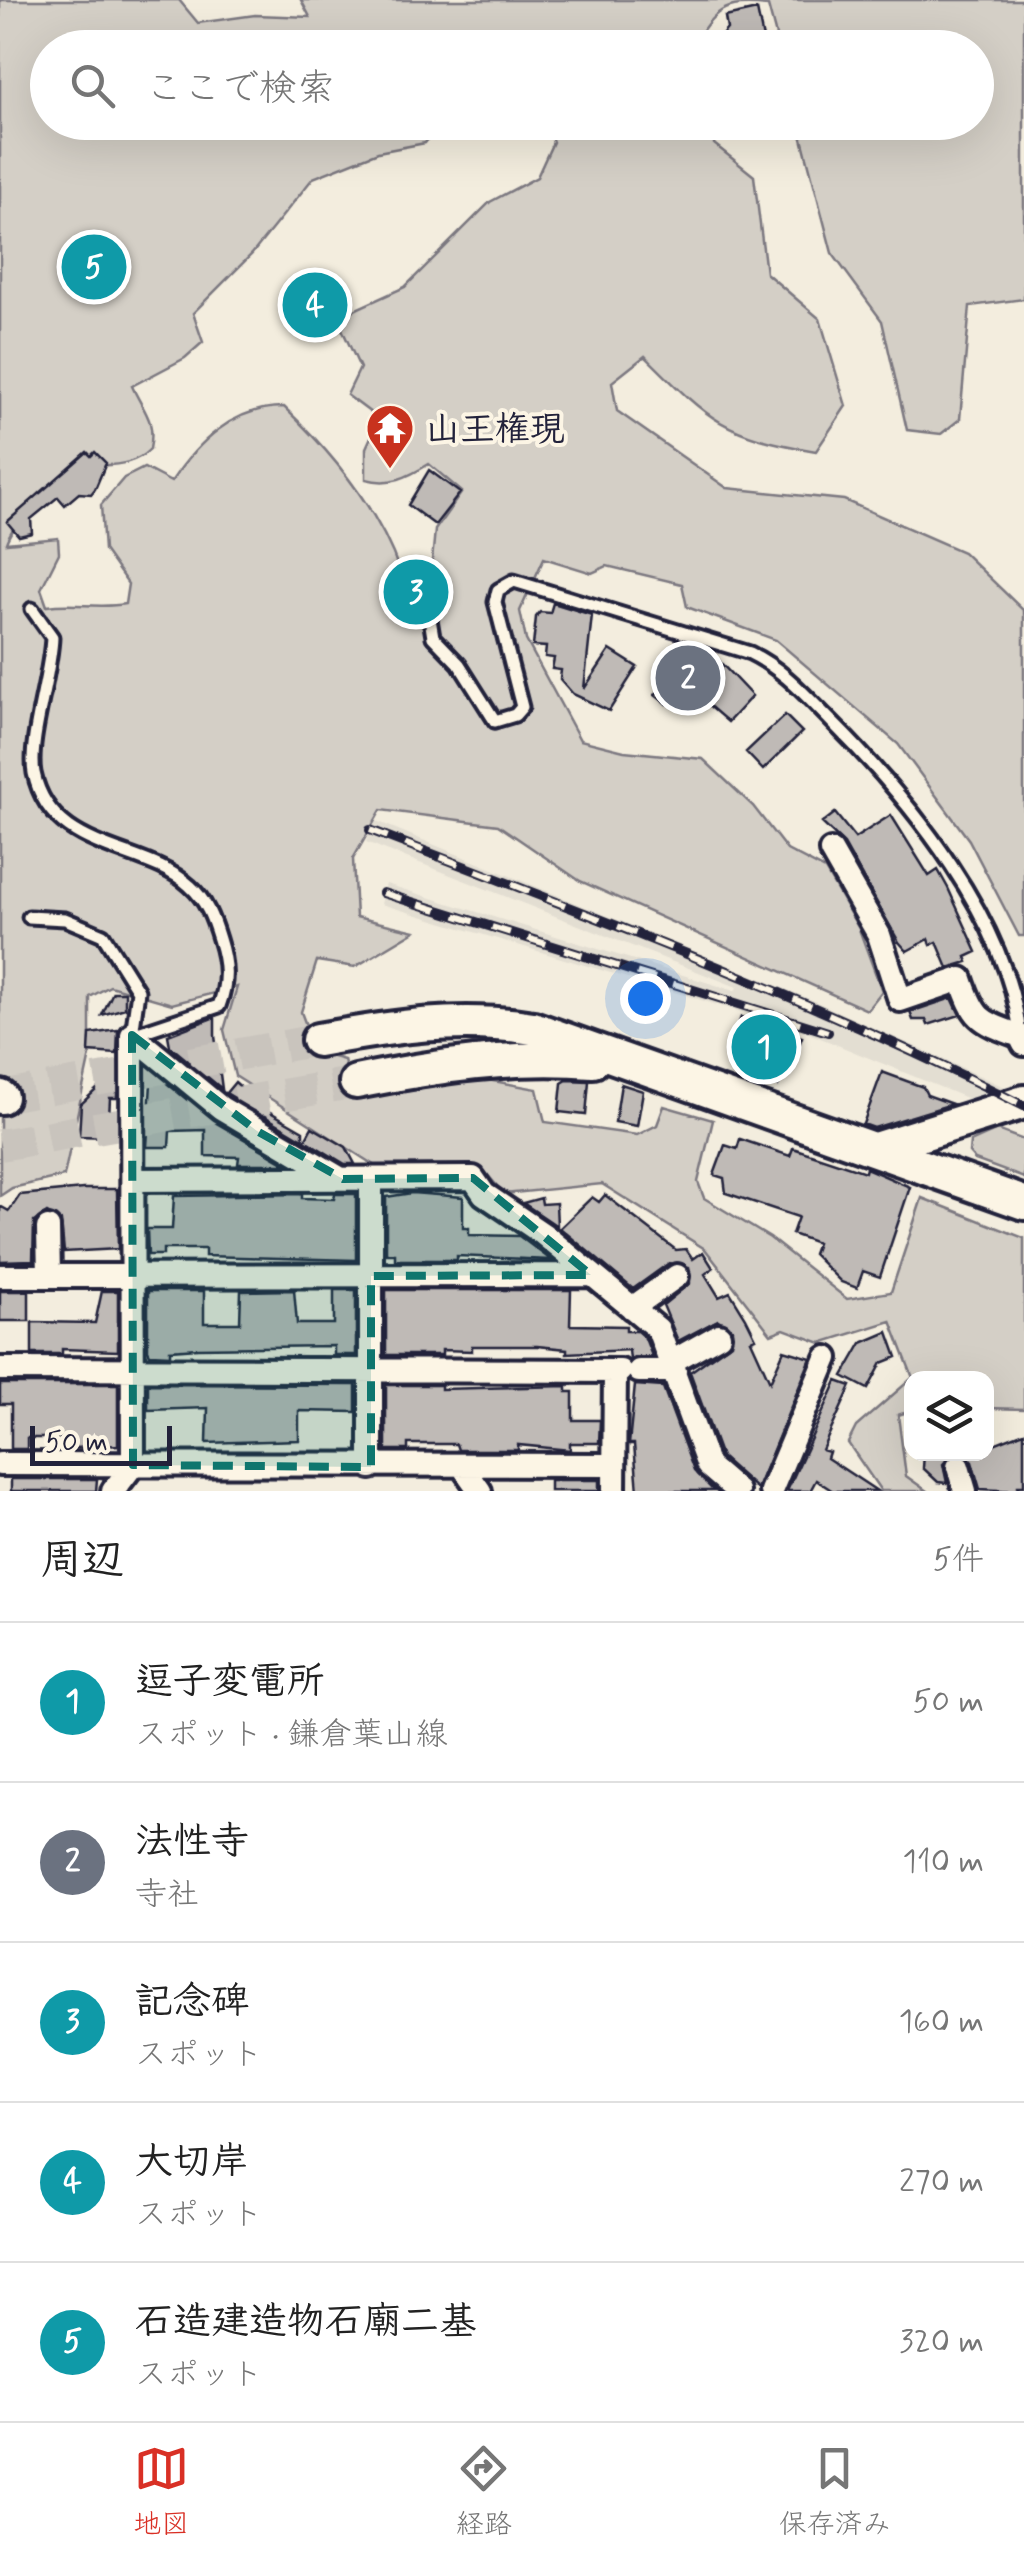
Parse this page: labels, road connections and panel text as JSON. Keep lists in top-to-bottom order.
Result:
{
  "places": {
    "temple": ["山王権現"]
  },
  "scale_bar": "50 m",
  "page": {
    "search": "ここで検索",
    "pins": [
      "5",
      "4",
      "3",
      "2",
      "1"
    ],
    "scale": "50 m",
    "heading": ["周辺", "5件"],
    "list": [
      {
        "mark": "1",
        "name": "逗子変電所",
        "note": "スポット · 鎌倉葉山線",
        "value": "50 m"
      },
      {
        "mark": "2",
        "name": "法性寺",
        "note": "寺社",
        "value": "110 m"
      },
      {
        "mark": "3",
        "name": "記念碑",
        "note": "スポット",
        "value": "160 m"
      },
      {
        "mark": "4",
        "name": "大切岸",
        "note": "スポット",
        "value": "270 m"
      },
      {
        "mark": "5",
        "name": "石造建造物石廟二基",
        "note": "スポット",
        "value": "320 m"
      }
    ],
    "nav": ["地図", "経路", "保存済み"]
  }
}
